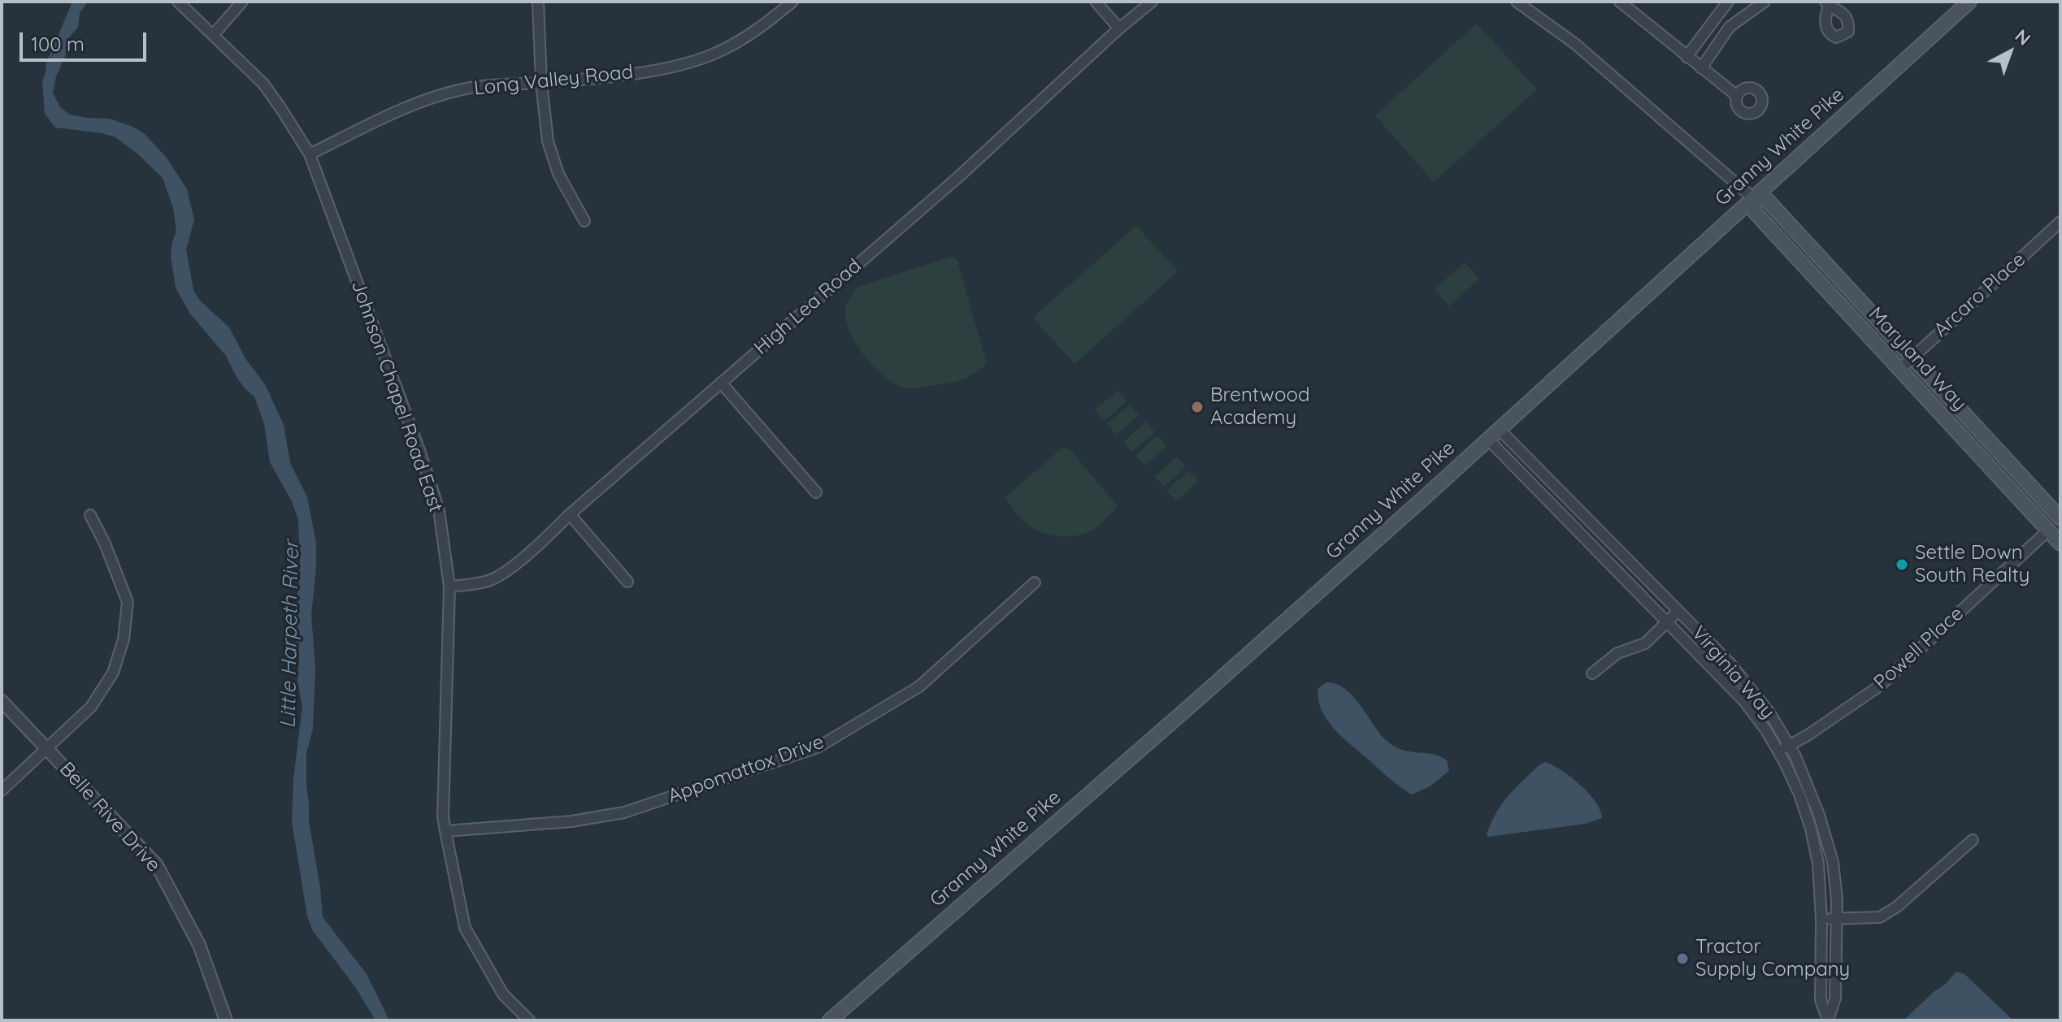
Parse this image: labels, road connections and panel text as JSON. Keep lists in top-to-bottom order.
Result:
{
  "streets": {
    "main road": ["Granny White Pike", "Maryland Way"],
    "street": [
      "Long Valley Road",
      "Arcaro Place",
      "High Lea Road",
      "Johnson Chapel Road East",
      "Powell Place",
      "Virginia Way",
      "Appomattox Drive",
      "Belle Rive Drive"
    ]
  },
  "crossings": [
    ["Long Valley Road", "Johnson Chapel Road East"],
    ["Granny White Pike", "Maryland Way"],
    ["Granny White Pike", "Virginia Way"],
    ["Arcaro Place", "Maryland Way"],
    ["High Lea Road", "Johnson Chapel Road East"],
    ["Maryland Way", "Powell Place"],
    ["Johnson Chapel Road East", "Appomattox Drive"],
    ["Powell Place", "Virginia Way"]
  ],
  "water": ["Little Harpeth River"],
  "places": ["Brentwood Academy", "Settle Down South Realty", "Tractor Supply Company"],
  "scale_bar": "100 m",
  "north": "top right"
}
